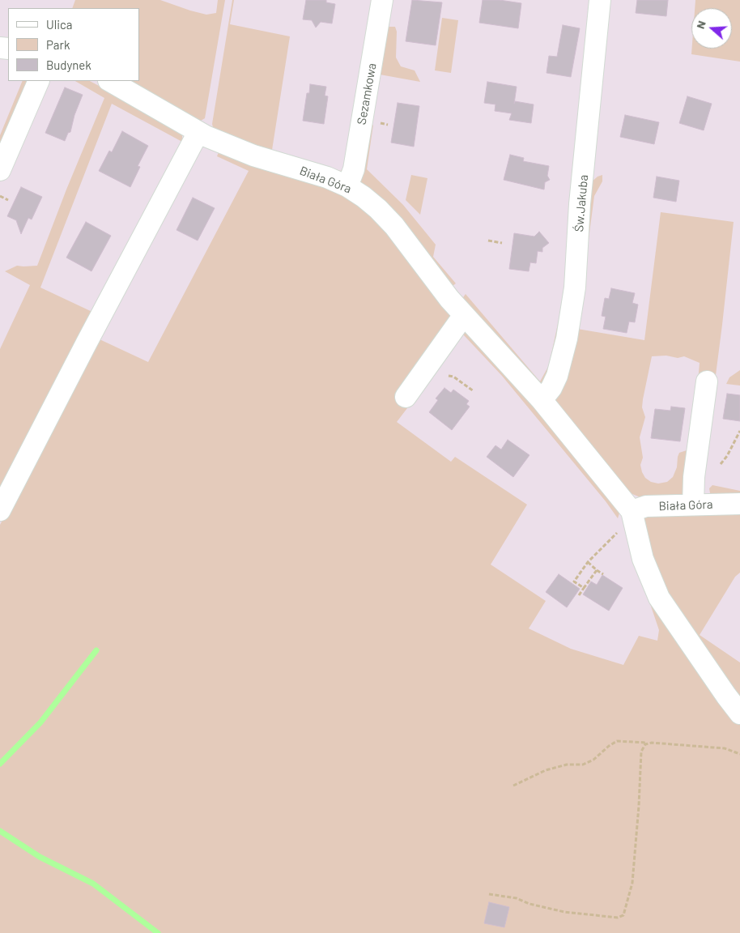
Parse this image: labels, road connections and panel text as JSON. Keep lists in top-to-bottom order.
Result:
{
  "streets": {
    "street": ["Sezamkowa", "Biała Góra", "Św.Jakuba"]
  },
  "crossings": [
    ["Sezamkowa", "Biała Góra"],
    ["Biała Góra", "Św.Jakuba"]
  ],
  "legend": ["Ulica", "Park", "Budynek"],
  "north": "left"
}
